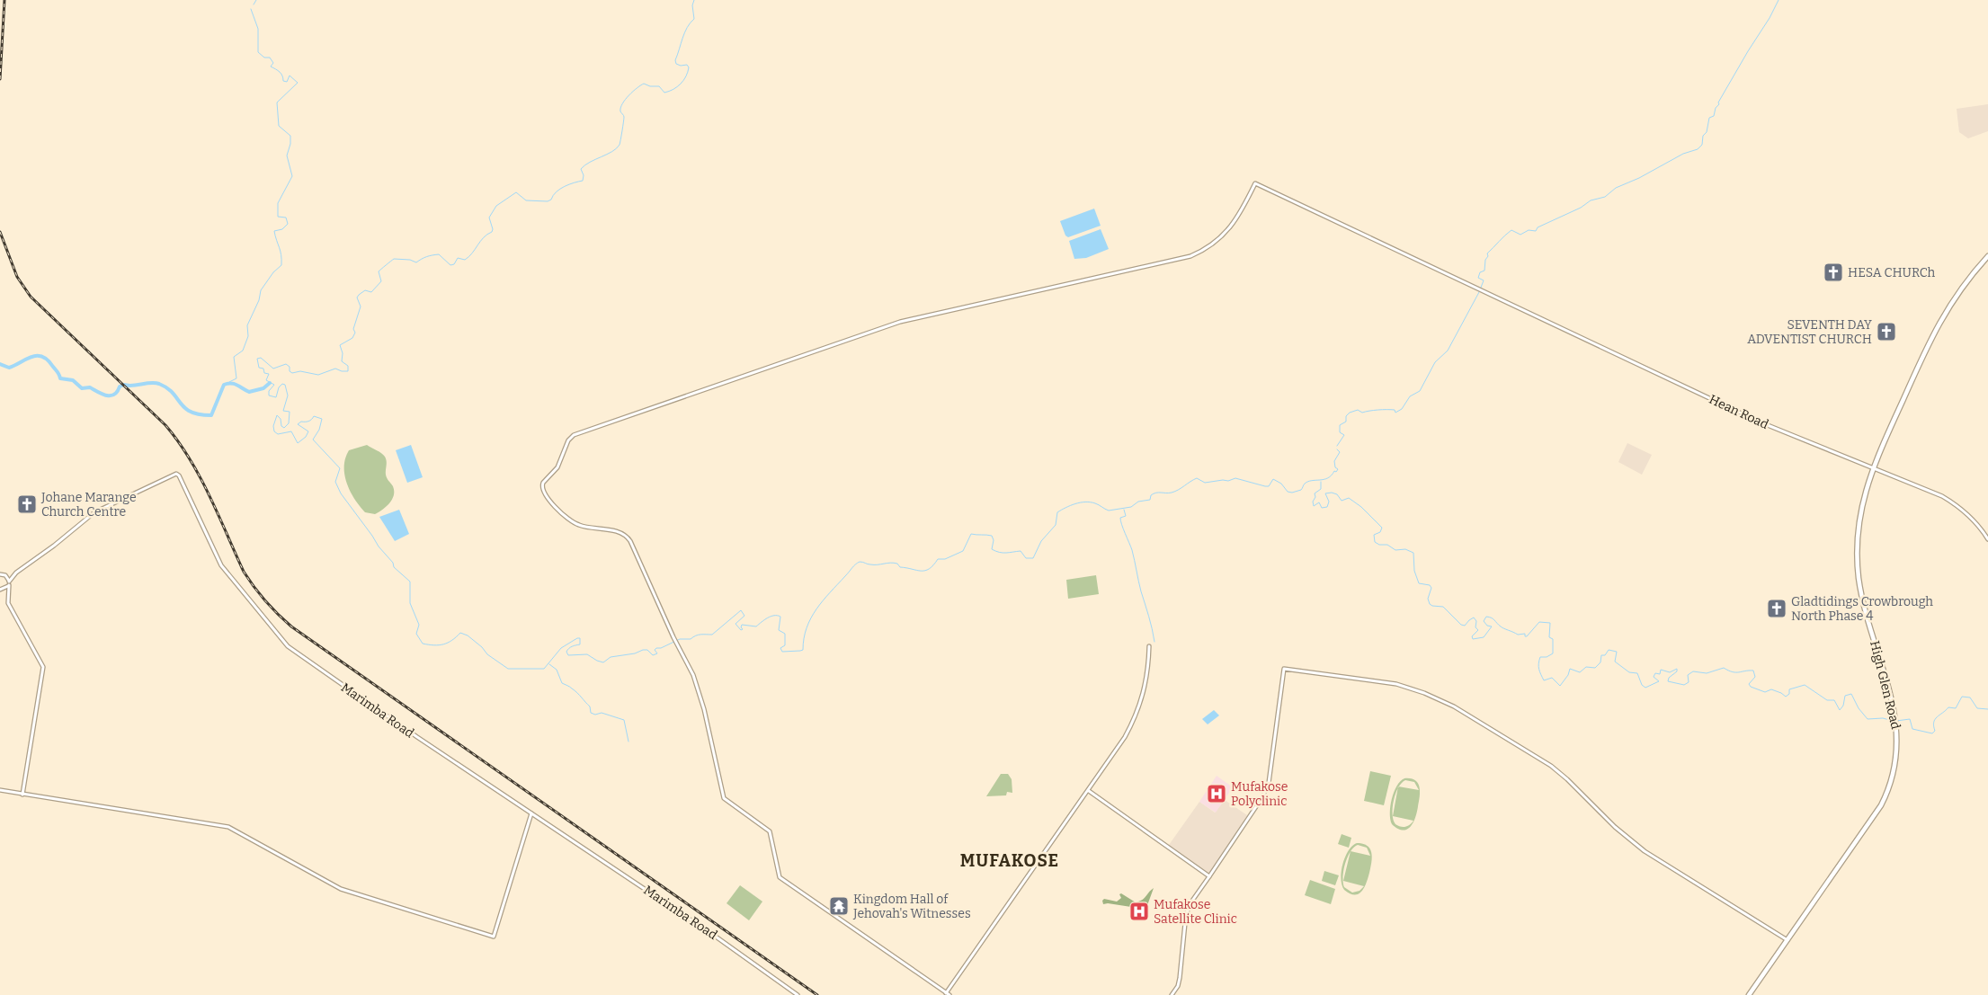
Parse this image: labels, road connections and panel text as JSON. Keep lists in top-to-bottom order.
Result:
{
  "streets": {
    "main road": ["High Glen Road"],
    "street": ["Hean Road", "Marimba Road"]
  },
  "crossings": [
    ["Hean Road", "High Glen Road"]
  ],
  "districts": ["MUFAKOSE"],
  "places": {
    "church": [
      "HESA CHURCh",
      "SEVENTH DAY ADVENTIST CHURCH",
      "Johane Marange Church Centre",
      "Gladtidings Crowbrough North Phase 4"
    ],
    "hospital": ["Mufakose Polyclinic", "Mufakose Satellite Clinic"],
    "temple": ["Kingdom Hall of Jehovah's Witnesses"]
  }
}
